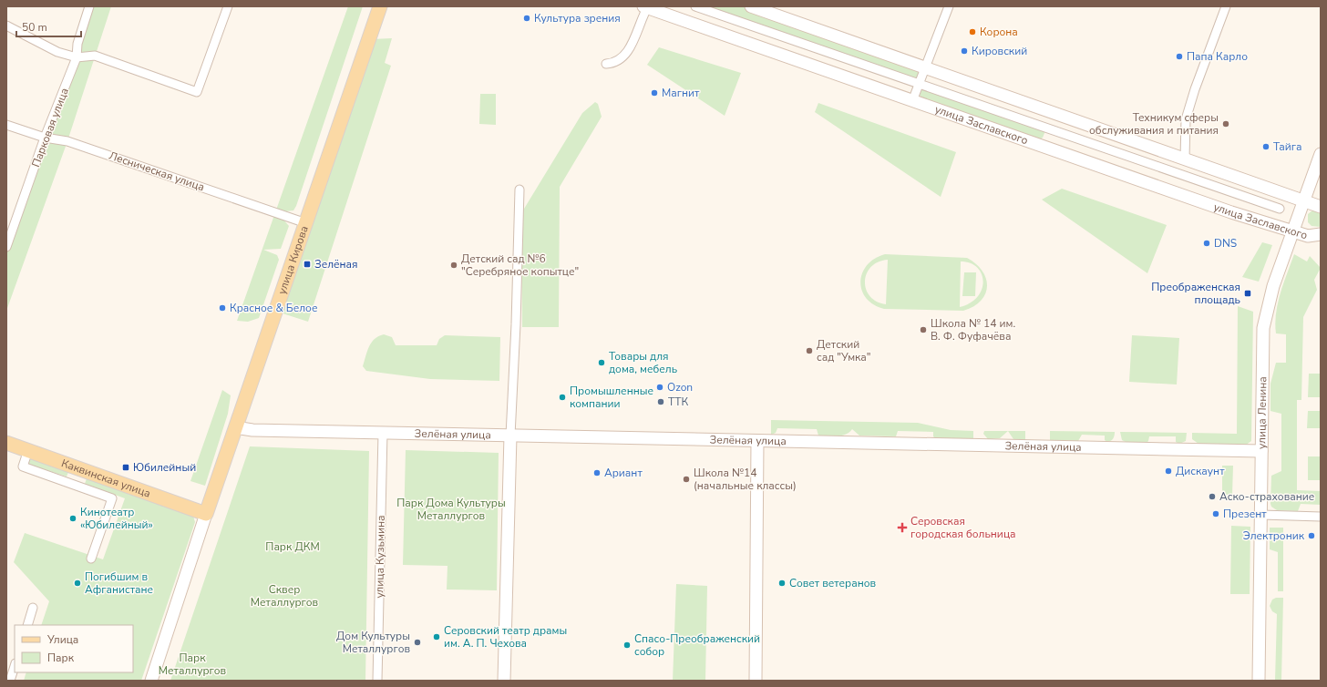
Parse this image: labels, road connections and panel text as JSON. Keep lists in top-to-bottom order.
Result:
{
  "streets": {
    "main road": ["улица Кирова", "Каквинская улица"],
    "street": [
      "улица Заславского",
      "Парковая улица",
      "Лесническая улица",
      "улица Ленина",
      "Зелёная улица",
      "улица Кузьмина"
    ]
  },
  "crossings": [
    ["улица Заславского", "улица Ленина"],
    ["Парковая улица", "Лесническая улица"],
    ["Лесническая улица", "улица Кирова"],
    ["улица Кирова", "Зелёная улица"],
    ["улица Кирова", "Каквинская улица"],
    ["улица Ленина", "Зелёная улица"],
    ["Зелёная улица", "улица Кузьмина"]
  ],
  "parks": [
    "Парк Дома Культуры Металлургов",
    "Парк ДКМ",
    "Сквер Металлургов",
    "Парк Металлургов"
  ],
  "places": {
    "other": [
      "Культура зрения",
      "Корона",
      "Кировский",
      "Папа Карло",
      "Магнит",
      "Техникум сферы обслуживания и питания",
      "Тайга",
      "DNS",
      "Детский сад №6 \"Серебряное копытце\"",
      "Красное & Белое",
      "Школа № 14 им. В. Ф. Фуфачёва",
      "Детский сад \"Умка\"",
      "Товары для дома, мебель",
      "Ozon",
      "Промышленные компании",
      "ТТК",
      "Дискаунт",
      "Ариант",
      "Школа №14 (начальные классы)",
      "Аско-страхование",
      "Презент",
      "Кинотеатр «Юбилейный»",
      "Электроник",
      "Погибшим в Афганистане",
      "Совет ветеранов",
      "Серовский театр драмы им. А. П. Чехова",
      "Дом Культуры Металлургов",
      "Спасо-Преображенский собор"
    ],
    "transit": ["Зелёная", "Преображенская площадь", "Юбилейный"],
    "health": ["Серовская городская больница"]
  },
  "legend": ["Улица", "Парк"],
  "scale_bar": "50 m"
}
